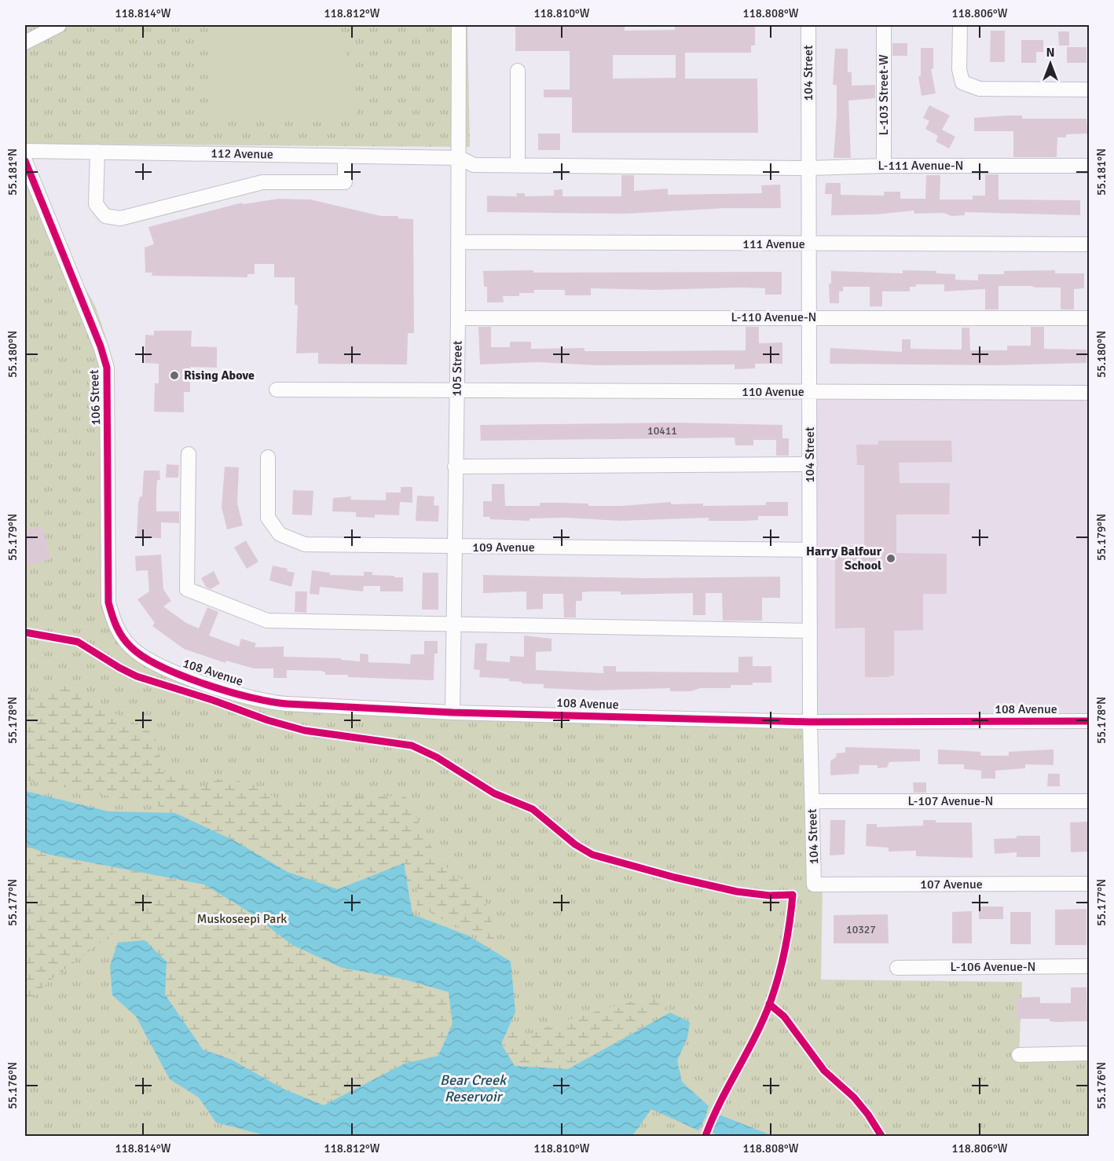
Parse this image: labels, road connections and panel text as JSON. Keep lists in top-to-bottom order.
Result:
{
  "streets": {
    "street": [
      "104 Street",
      "L-103 Street-W",
      "112 Avenue",
      "L-111 Avenue-N",
      "111 Avenue",
      "L-110 Avenue-N",
      "105 Street",
      "110 Avenue",
      "106 Street",
      "109 Avenue",
      "108 Avenue",
      "L-107 Avenue-N",
      "107 Avenue",
      "L-106 Avenue-N"
    ]
  },
  "crossings": [
    ["104 Street", "L-111 Avenue-N"],
    ["104 Street", "111 Avenue"],
    ["104 Street", "L-110 Avenue-N"],
    ["104 Street", "110 Avenue"],
    ["104 Street", "109 Avenue"],
    ["104 Street", "108 Avenue"],
    ["104 Street", "L-107 Avenue-N"],
    ["104 Street", "107 Avenue"],
    ["L-103 Street-W", "L-111 Avenue-N"],
    ["112 Avenue", "L-111 Avenue-N"],
    ["112 Avenue", "105 Street"],
    ["111 Avenue", "105 Street"],
    ["L-110 Avenue-N", "105 Street"],
    ["105 Street", "110 Avenue"],
    ["105 Street", "109 Avenue"],
    ["105 Street", "108 Avenue"],
    ["106 Street", "108 Avenue"]
  ],
  "water": ["Bear Creek Reservoir"],
  "parks": ["Muskoseepi Park"],
  "places": ["Rising Above", "Harry Balfour School"],
  "house_numbers": ["10411", "10327"],
  "north": "top",
  "coordinates": [
    "118.814°W",
    "118.812°W",
    "118.810°W",
    "118.808°W",
    "118.806°W",
    "55.181°N",
    "55.180°N",
    "55.179°N",
    "55.178°N",
    "55.177°N",
    "55.176°N"
  ]
}
